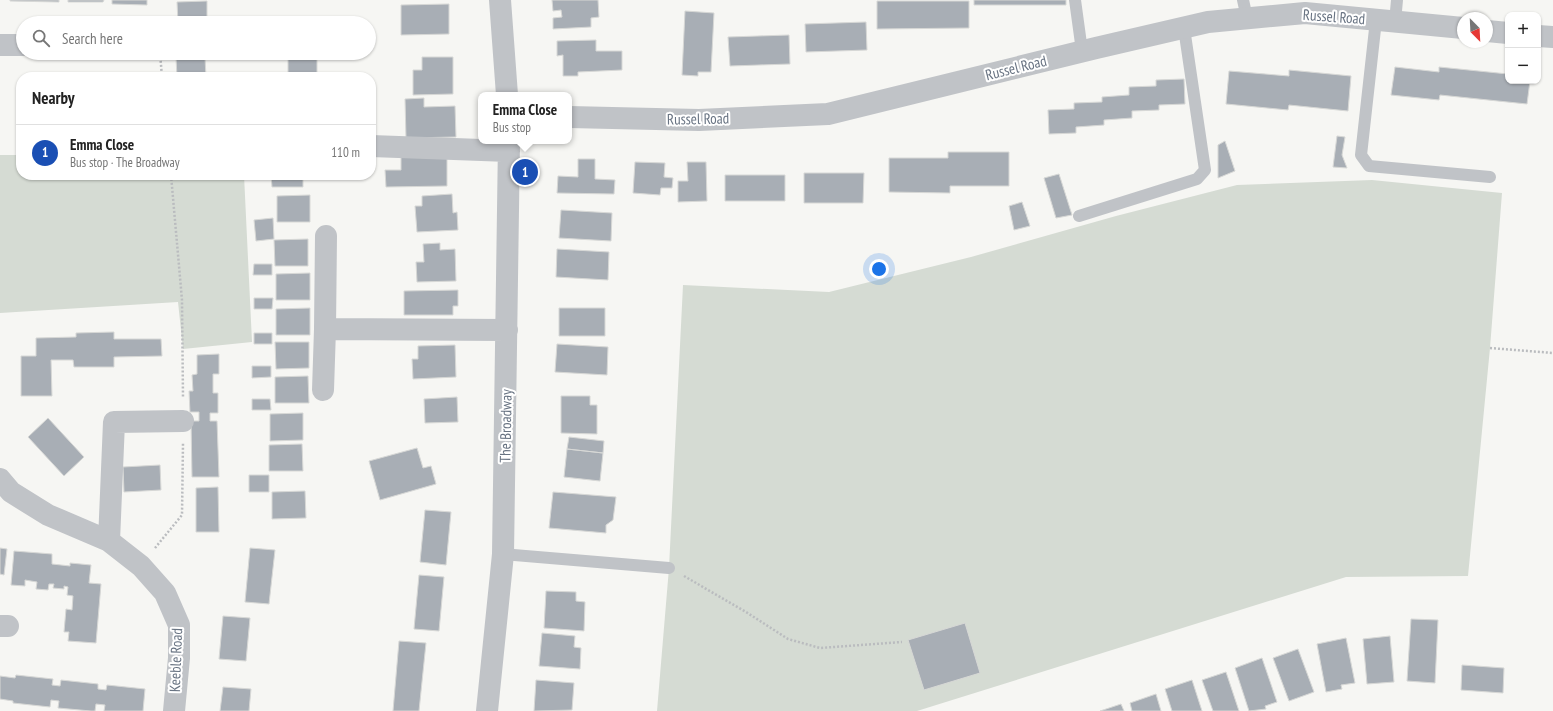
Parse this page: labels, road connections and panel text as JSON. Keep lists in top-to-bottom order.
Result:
{
  "streets": {
    "street": ["Russel Road", "The Broadway", "Keeble Road"]
  },
  "north": "bottom right",
  "page": {
    "map_buttons": ["+", "−"],
    "search": "Search here",
    "heading": "Nearby",
    "popup": ["Emma Close", "Bus stop"],
    "list": [
      {
        "mark": "1",
        "name": "Emma Close",
        "note": "Bus stop · The Broadway",
        "value": "110 m"
      }
    ],
    "pins": "1"
  }
}
